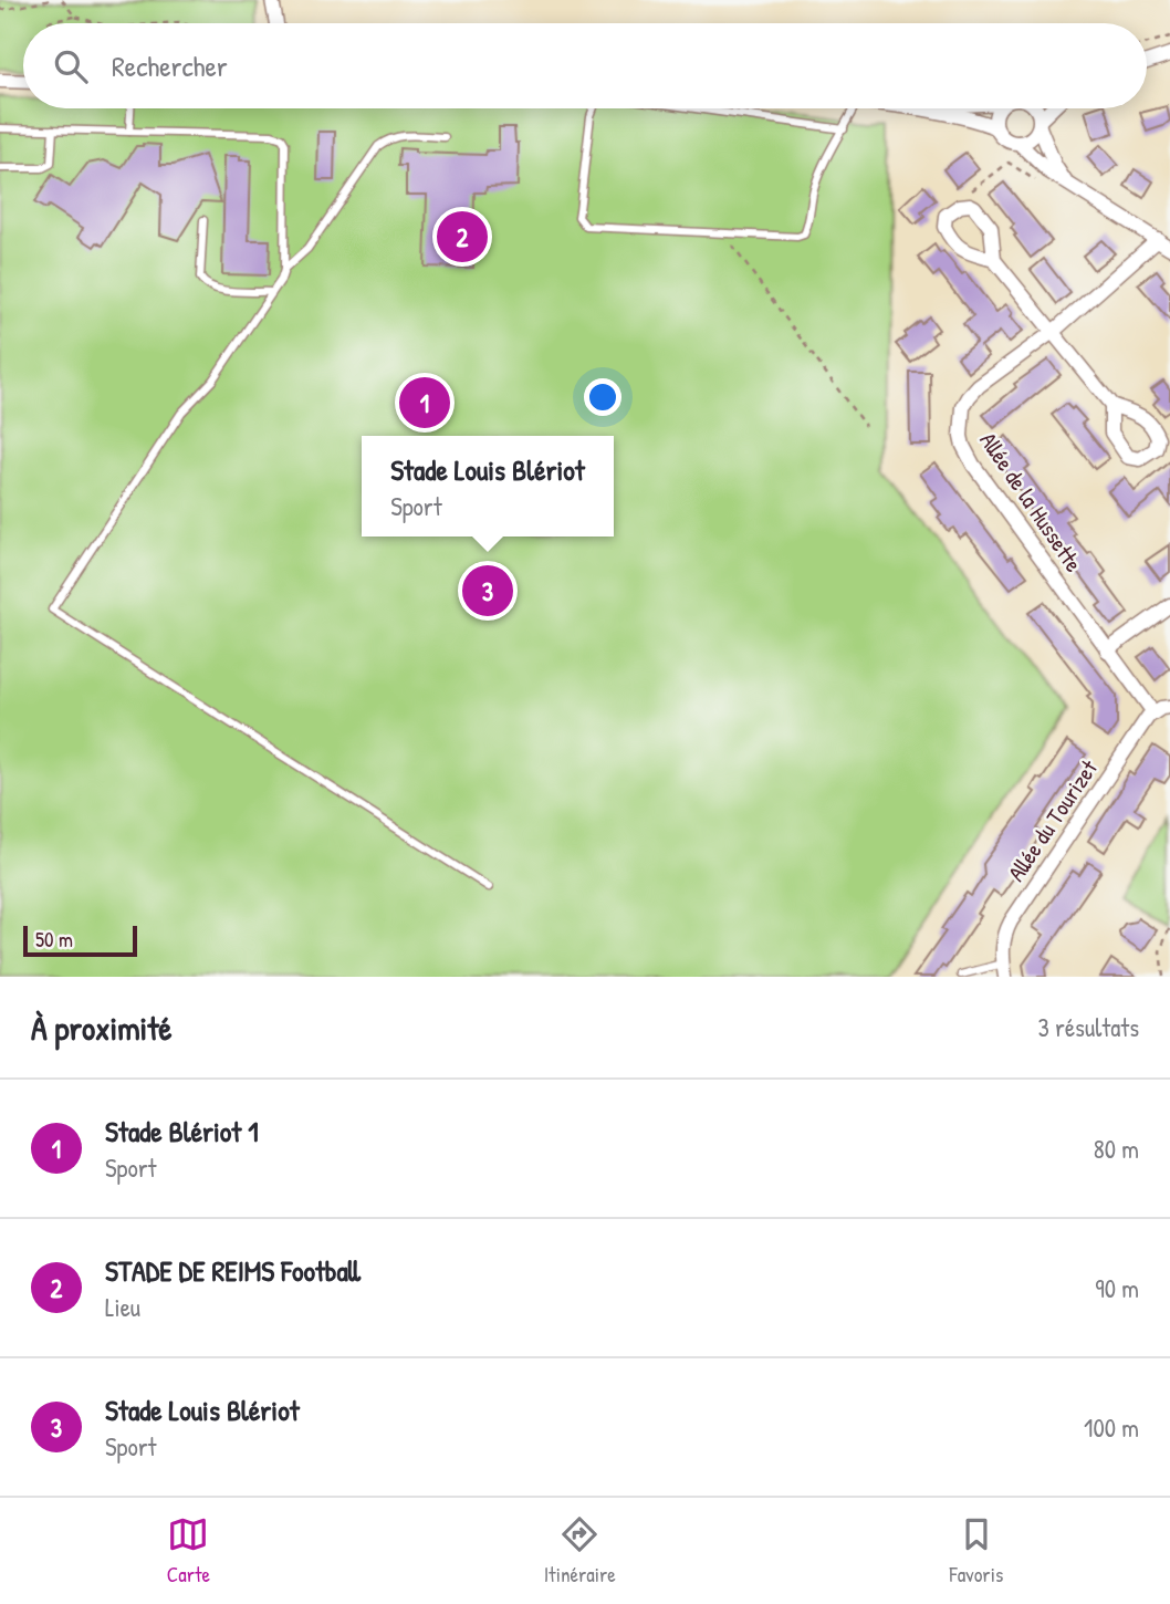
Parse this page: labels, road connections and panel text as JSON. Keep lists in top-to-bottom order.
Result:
{
  "streets": {
    "street": ["Allée de la Hussette", "Allée du Tourizet"]
  },
  "crossings": [
    ["Allée de la Hussette", "Allée du Tourizet"]
  ],
  "scale_bar": "50 m",
  "page": {
    "search": "Rechercher",
    "pins": ["2", "1", "3"],
    "popup": ["Stade Louis Blériot", "Sport"],
    "scale": "50 m",
    "heading": ["À proximité", "3 résultats"],
    "list": [
      {
        "mark": "1",
        "name": "Stade Blériot 1",
        "note": "Sport",
        "value": "80 m"
      },
      {
        "mark": "2",
        "name": "STADE DE REIMS Football",
        "note": "Lieu",
        "value": "90 m"
      },
      {
        "mark": "3",
        "name": "Stade Louis Blériot",
        "note": "Sport",
        "value": "100 m"
      }
    ],
    "nav": ["Carte", "Itinéraire", "Favoris"]
  }
}
